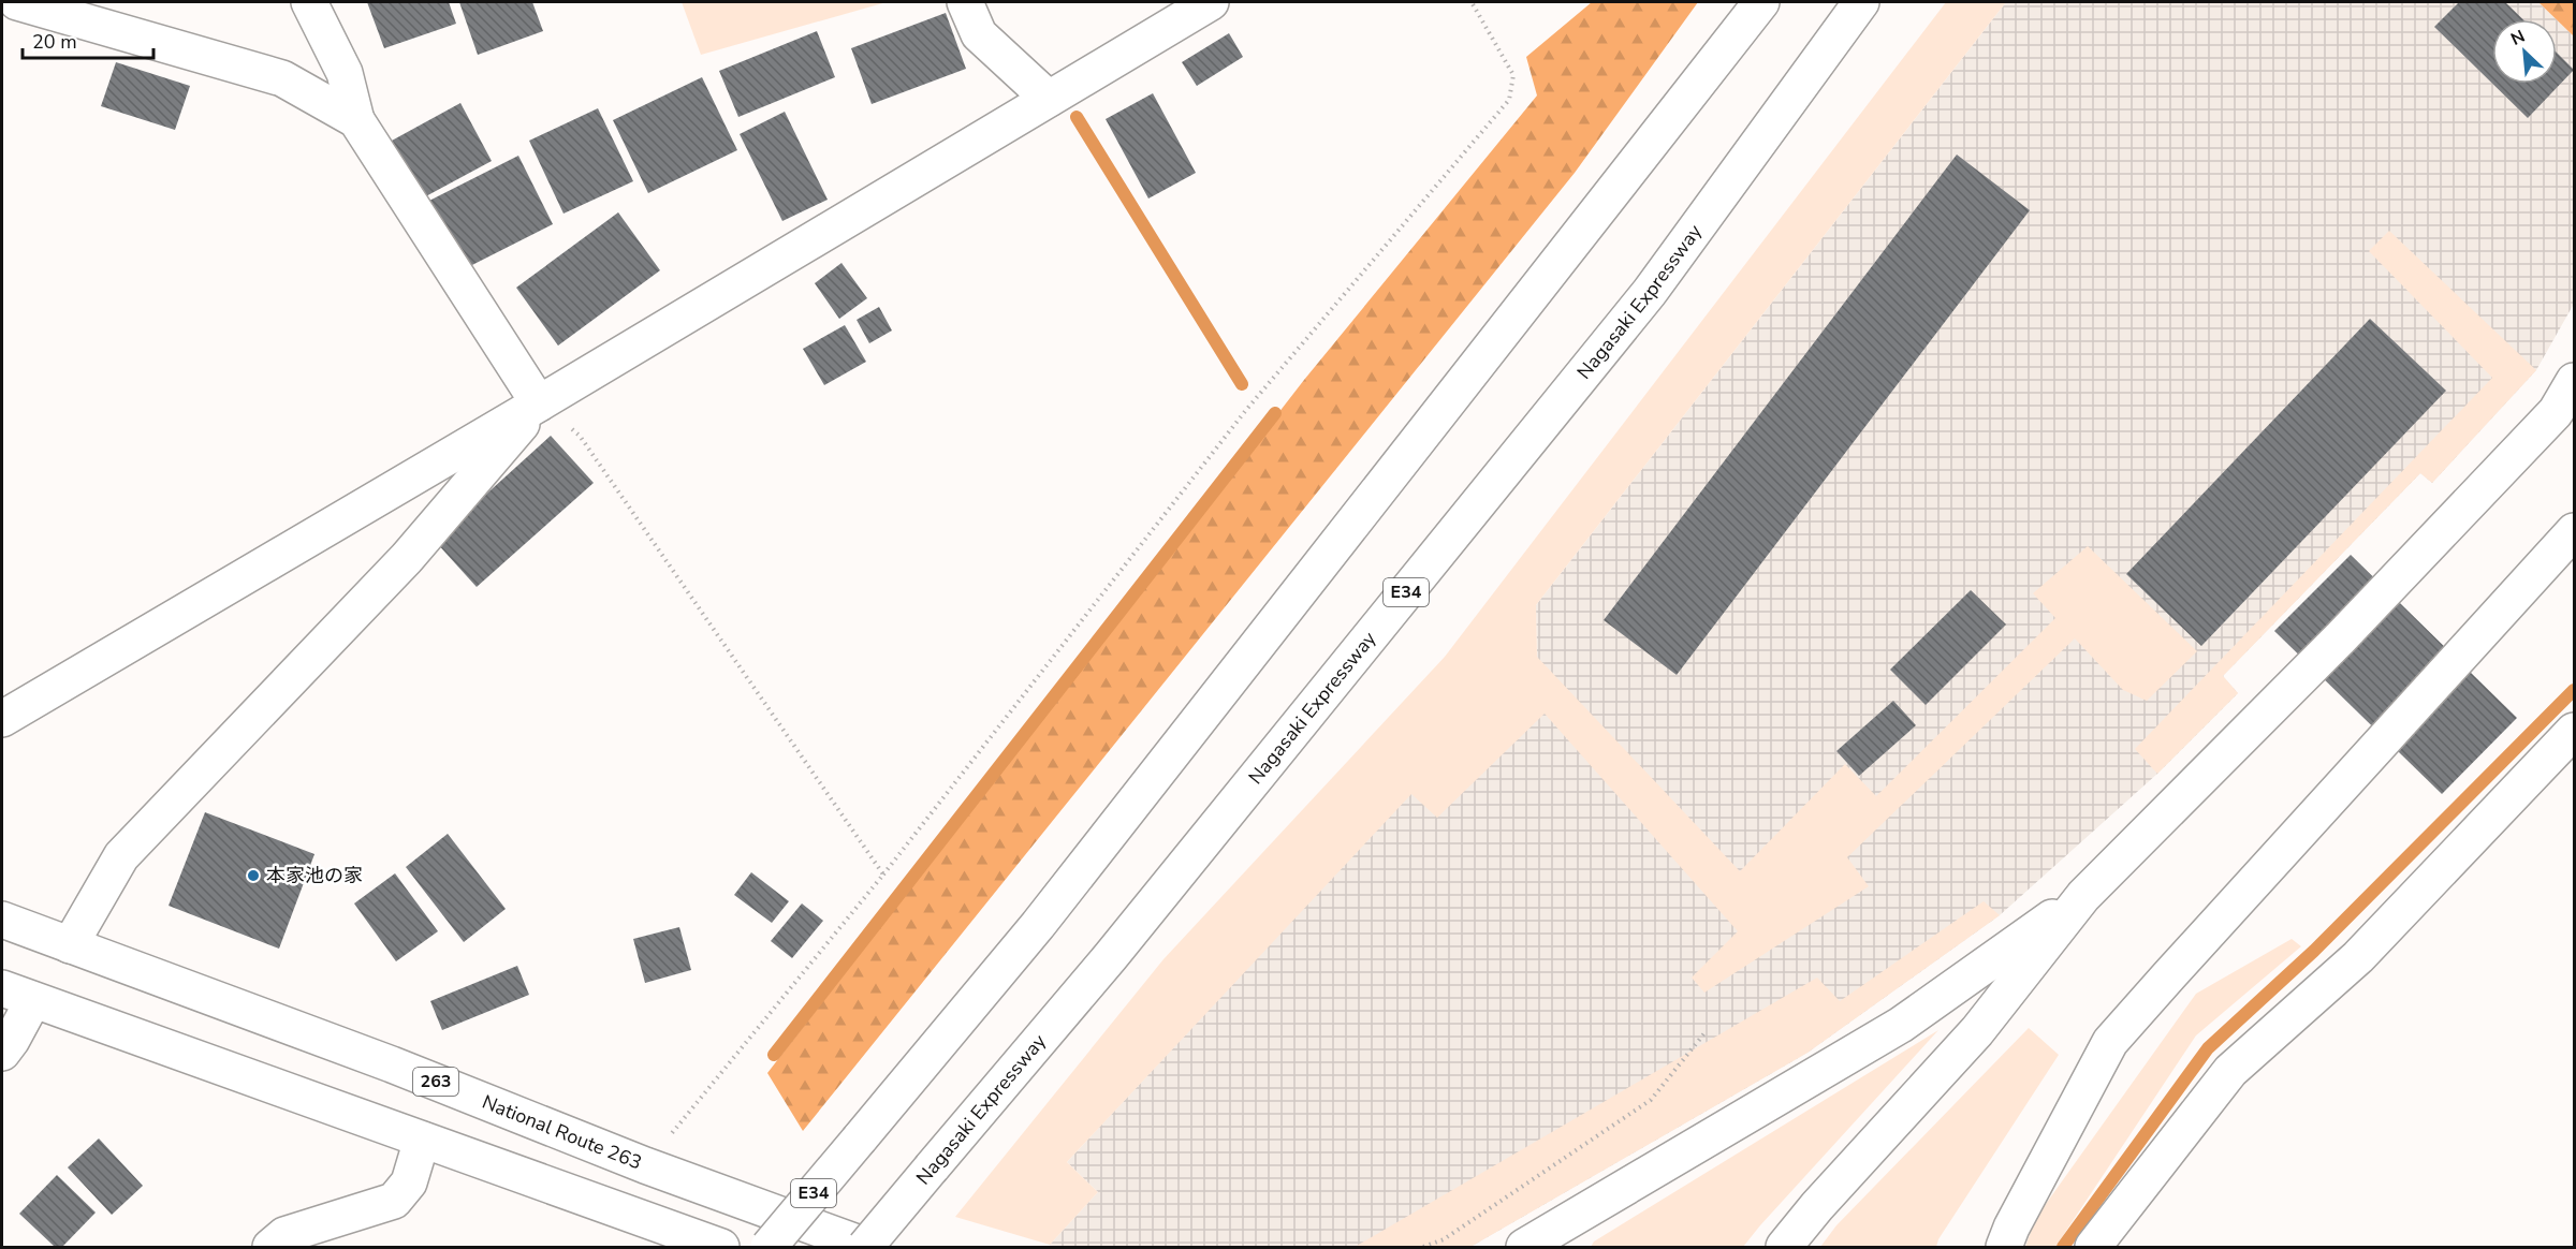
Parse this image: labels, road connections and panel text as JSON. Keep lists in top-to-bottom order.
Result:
{
  "streets": {
    "main road": [
      "Nagasaki Expressway",
      "E34",
      "263",
      "National Route 263"
    ]
  },
  "crossings": [
    ["Nagasaki Expressway", "National Route 263"]
  ],
  "places": ["本家池の家"],
  "scale_bar": "20 m",
  "north": "top left"
}
